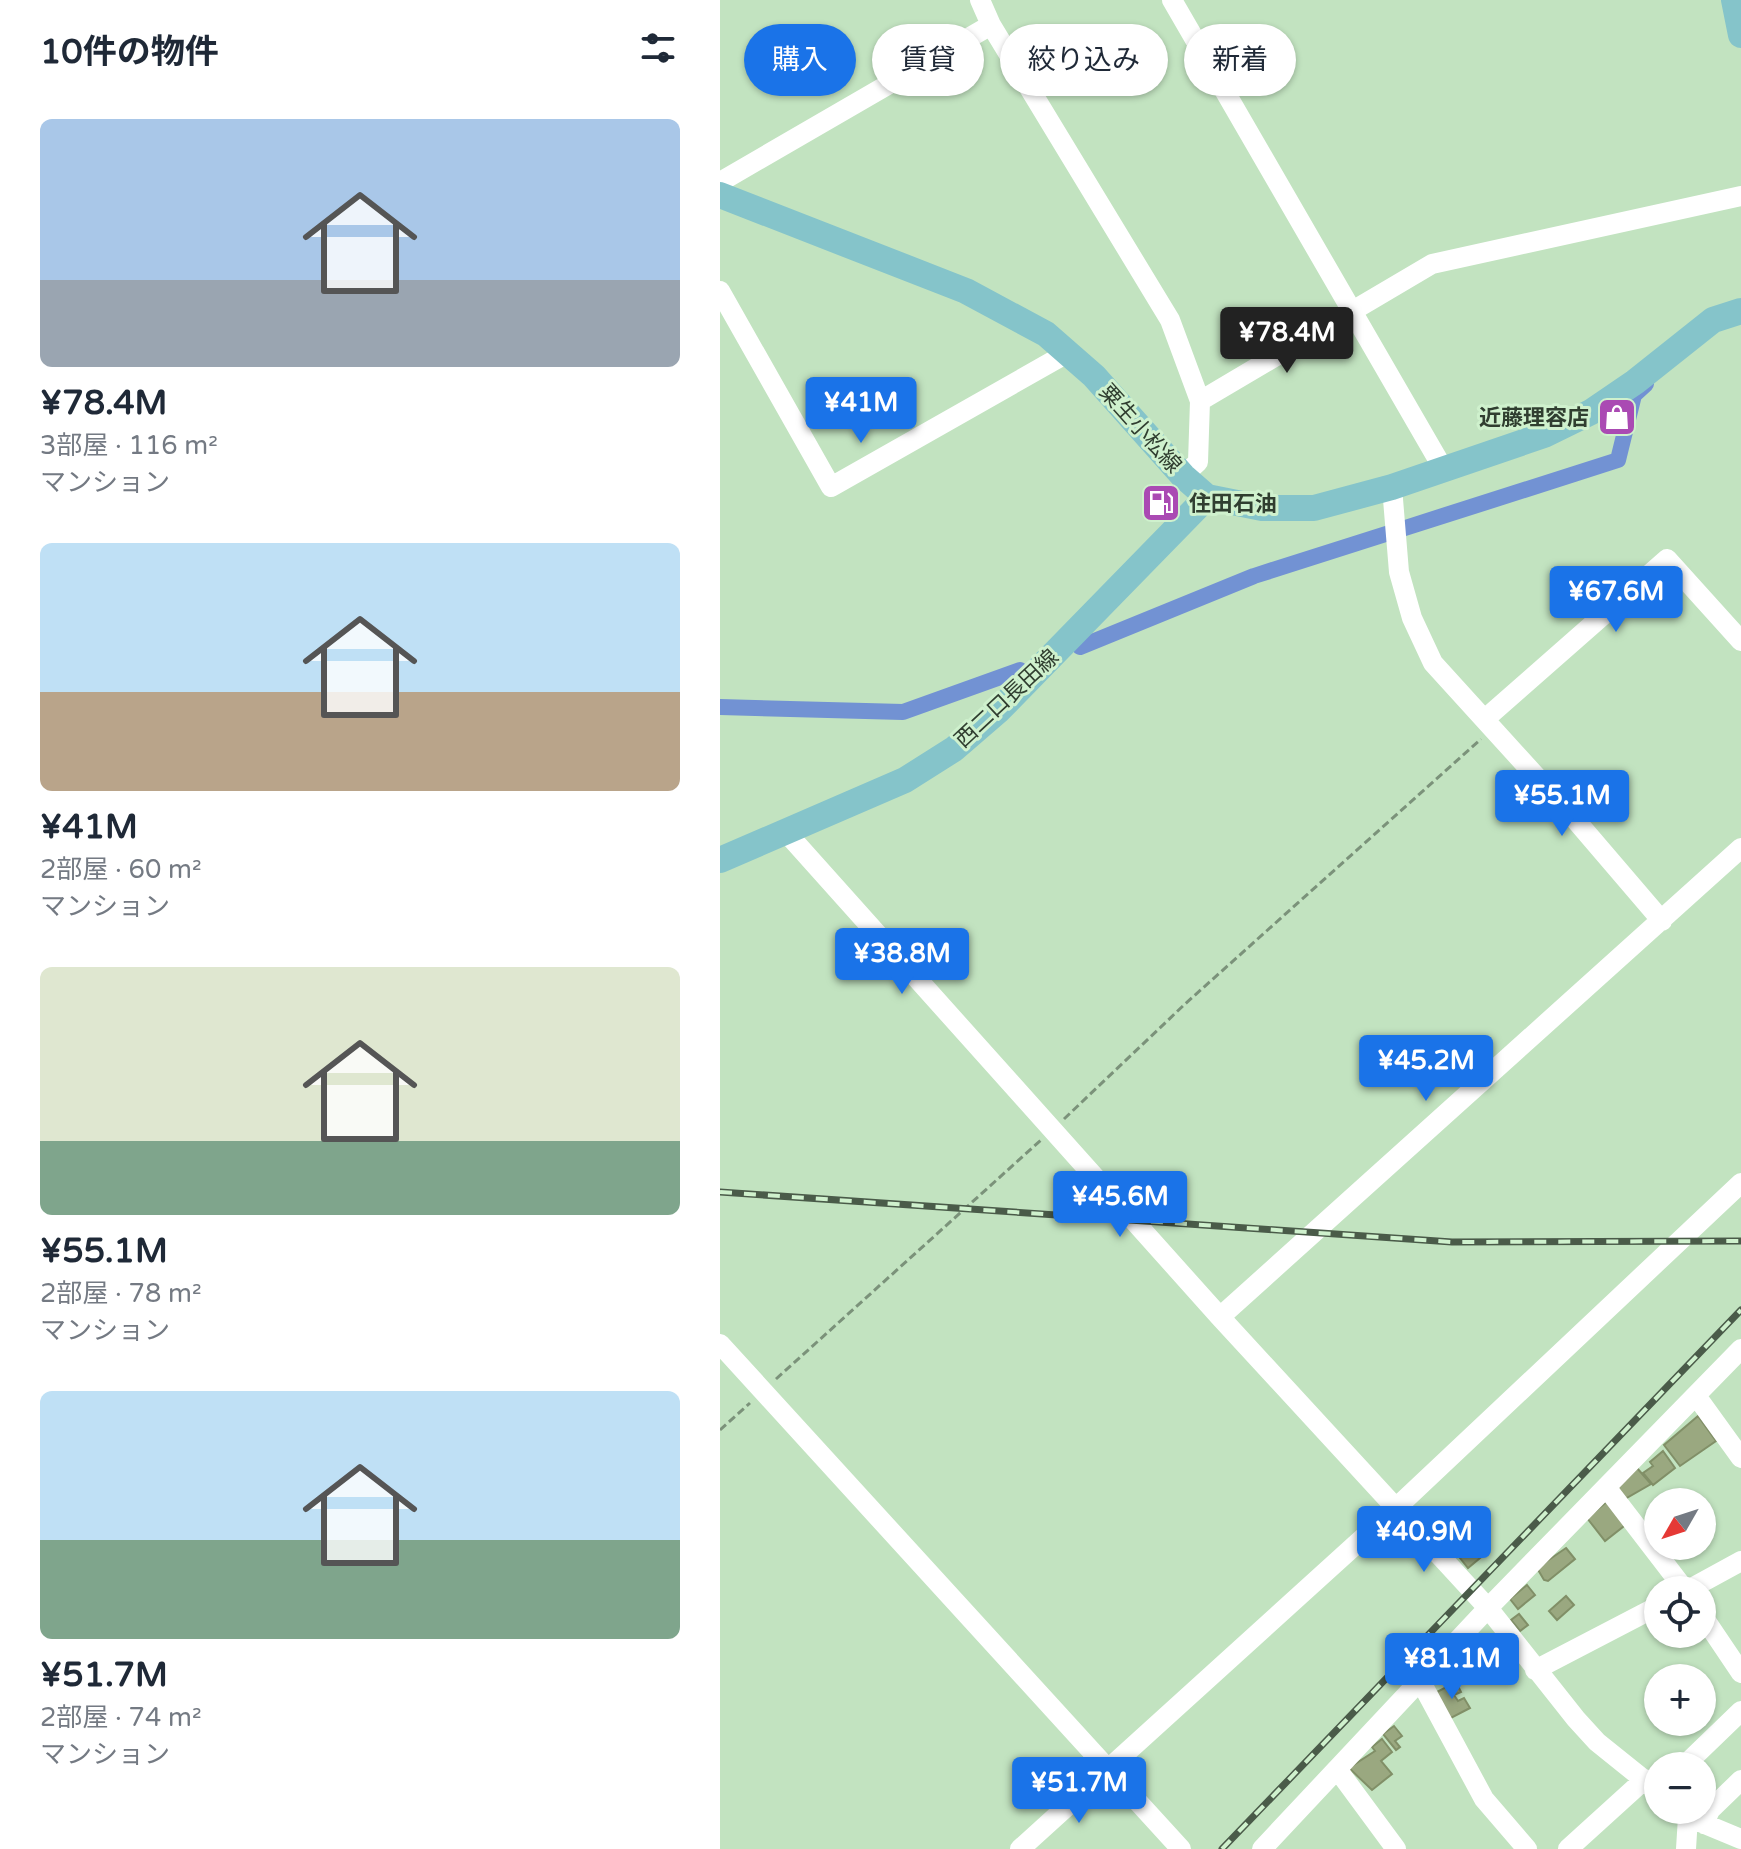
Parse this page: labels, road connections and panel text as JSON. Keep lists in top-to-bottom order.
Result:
{
  "streets": {
    "main road": ["粟生小松線", "西二口長田線"]
  },
  "crossings": [
    ["粟生小松線", "西二口長田線"]
  ],
  "places": {
    "shop": ["近藤理容店"],
    "fuel station": ["住田石油"]
  },
  "north": "bottom left",
  "page": {
    "heading": "10件の物件",
    "chip": [
      "購入",
      "賃貸",
      "絞り込み",
      "新着"
    ],
    "list": [
      {
        "name": "¥78.4M",
        "note": "3部屋 · 116 m² · マンション"
      },
      {
        "name": "¥41M",
        "note": "2部屋 · 60 m² · マンション"
      },
      {
        "name": "¥55.1M",
        "note": "2部屋 · 78 m² · マンション"
      },
      {
        "name": "¥51.7M",
        "note": "2部屋 · 74 m² · マンション"
      }
    ],
    "price": [
      "¥78.4M",
      "¥41M",
      "¥67.6M",
      "¥55.1M",
      "¥38.8M",
      "¥45.2M",
      "¥45.6M",
      "¥40.9M",
      "¥81.1M",
      "¥51.7M"
    ],
    "map_buttons": ["+", "−"]
  }
}
